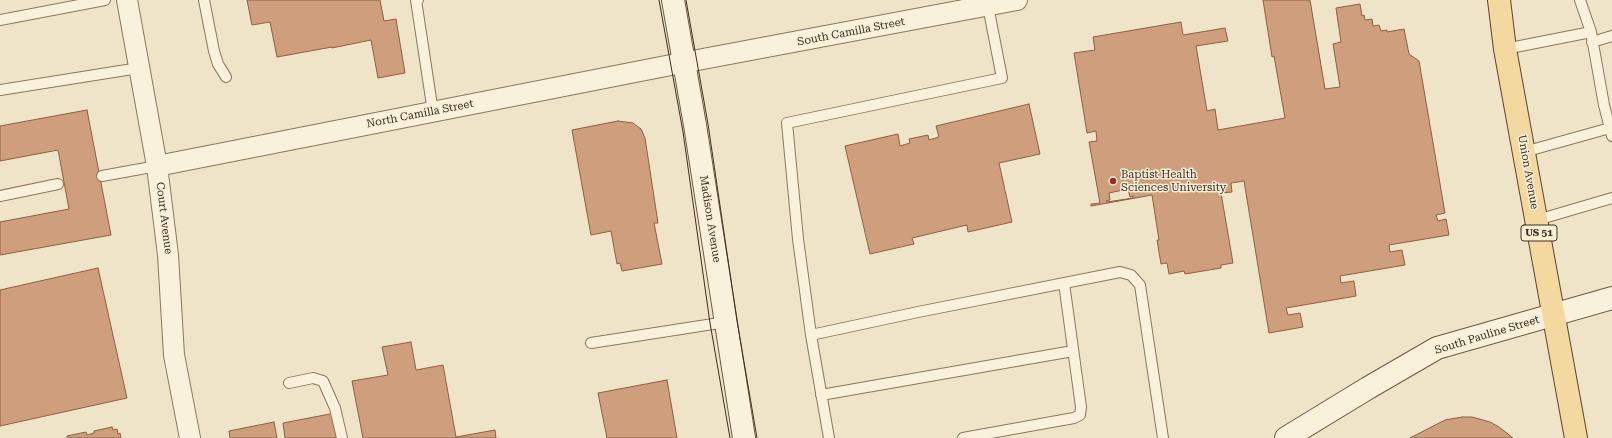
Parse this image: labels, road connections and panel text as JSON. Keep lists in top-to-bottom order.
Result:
{
  "streets": {
    "main road": ["Union Avenue", "US 51"],
    "street": [
      "South Camilla Street",
      "North Camilla Street",
      "Court Avenue",
      "Madison Avenue",
      "South Pauline Street"
    ]
  },
  "crossings": [
    ["South Camilla Street", "North Camilla Street"],
    ["South Camilla Street", "Madison Avenue"],
    ["North Camilla Street", "Court Avenue"],
    ["North Camilla Street", "Madison Avenue"],
    ["Union Avenue", "South Pauline Street"]
  ],
  "places": ["Baptist Health Sciences University"]
}
